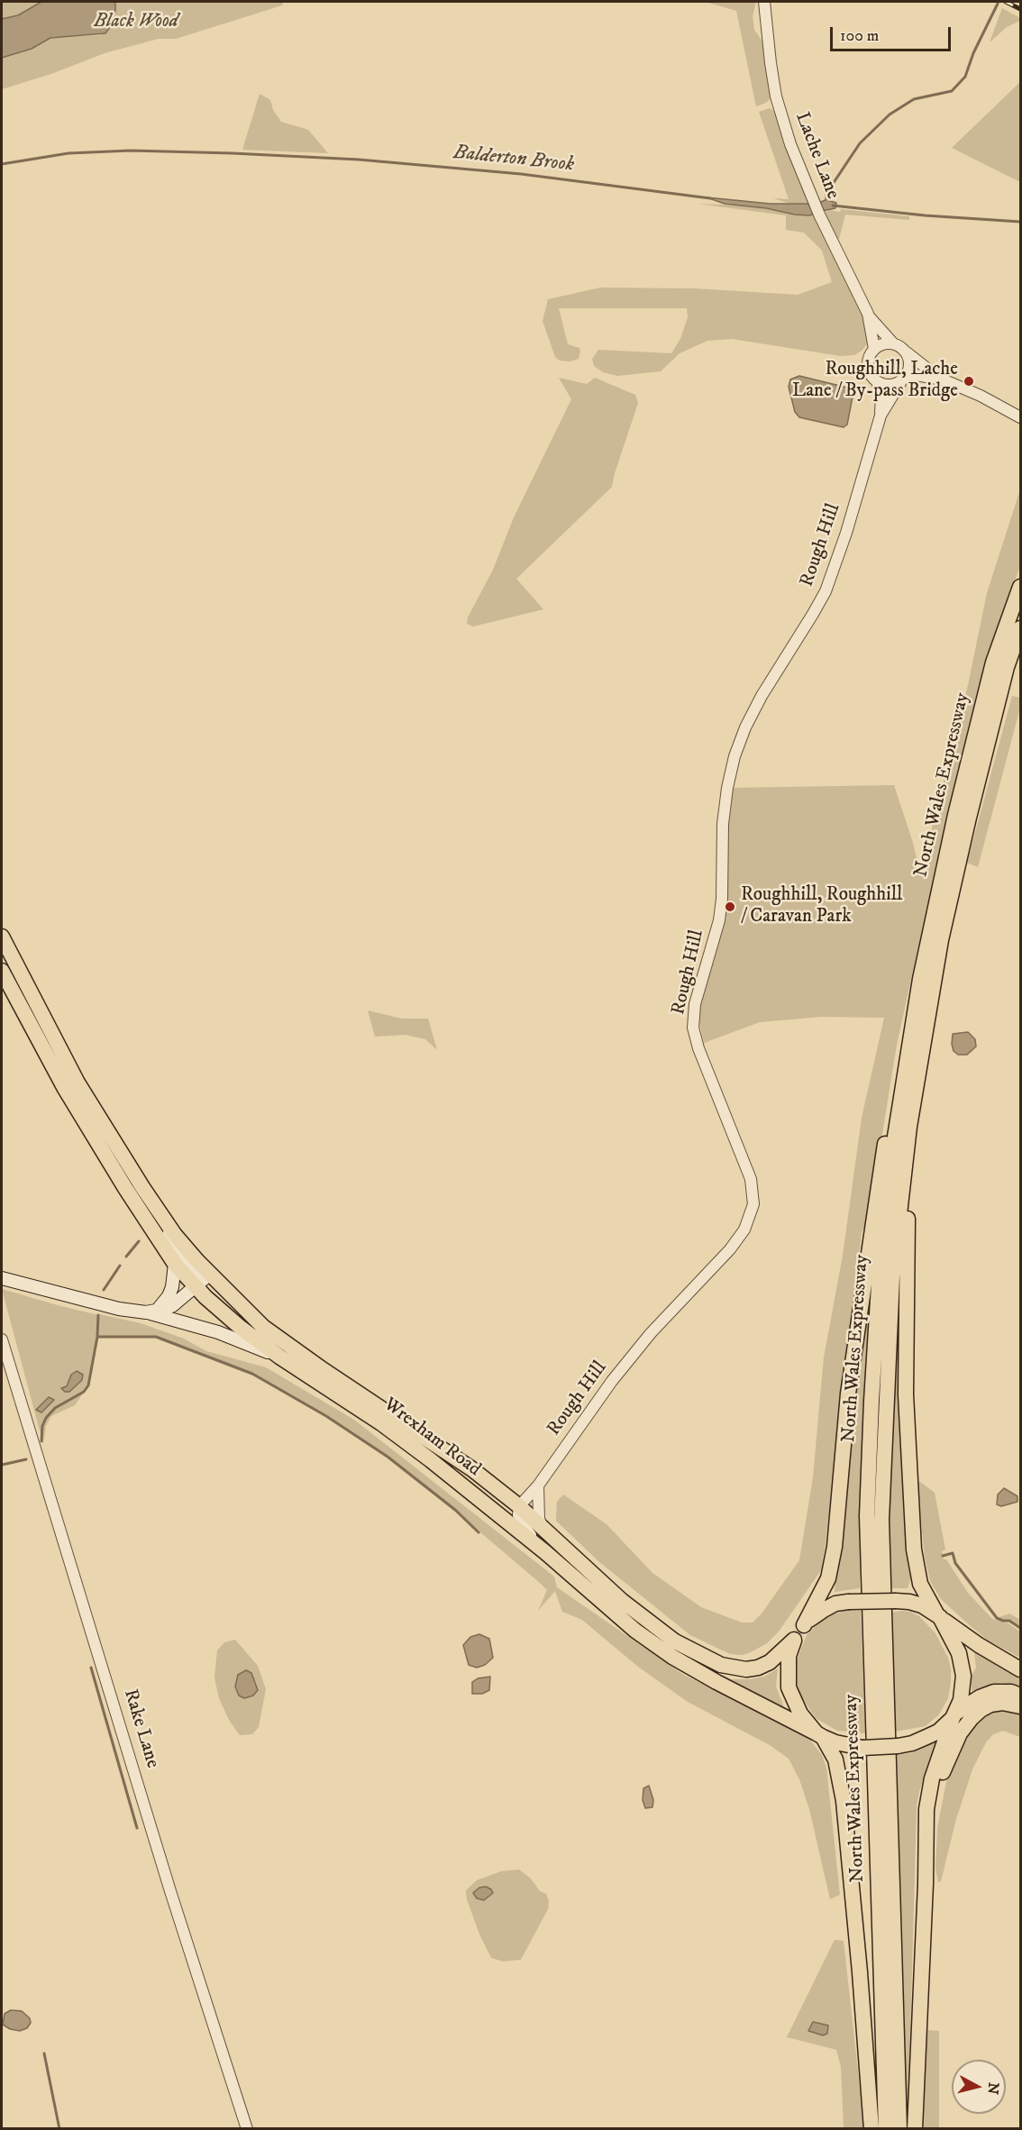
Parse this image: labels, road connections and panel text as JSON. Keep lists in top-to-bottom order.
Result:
{
  "streets": {
    "highway": ["North Wales Expressway", "Wrexham Road"],
    "street": ["Lache Lane", "Rough Hill", "Rake Lane"]
  },
  "crossings": [
    ["Lache Lane", "Rough Hill"],
    ["Rough Hill", "Wrexham Road"]
  ],
  "water": ["Balderton Brook"],
  "parks": ["Black Wood"],
  "places": ["Roughhill, Lache Lane / By-pass Bridge", "Roughhill, Roughhill / Caravan Park"],
  "scale_bar": "100 m",
  "north": "right"
}
